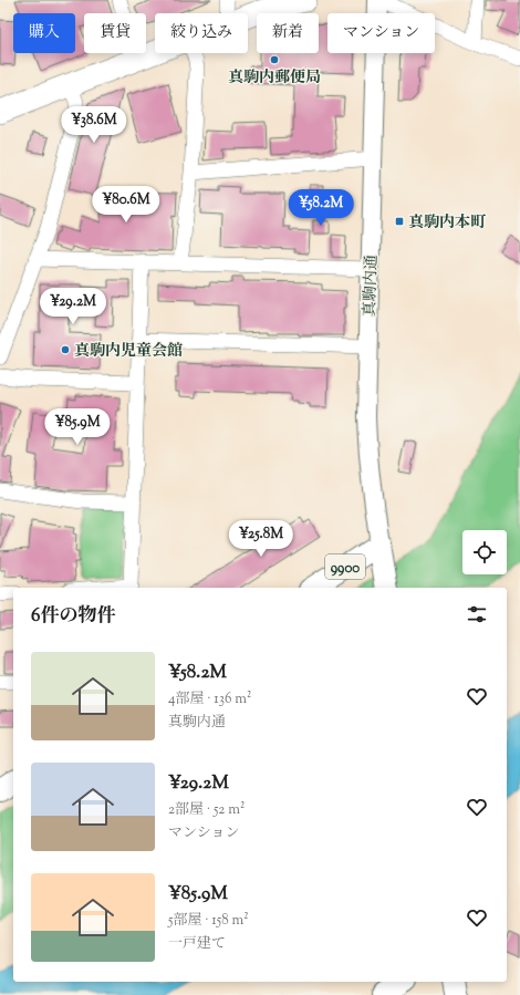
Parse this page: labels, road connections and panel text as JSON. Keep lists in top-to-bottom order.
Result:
{
  "streets": {
    "main road": ["9900"],
    "street": ["真駒内通"]
  },
  "crossings": [
    ["真駒内通", "9900"]
  ],
  "places": {
    "other": ["真駒内郵便局", "真駒内児童会館"],
    "transit": ["真駒内本町"]
  },
  "page": {
    "chip": [
      "購入",
      "賃貸",
      "絞り込み",
      "新着",
      "マンション"
    ],
    "price": [
      "¥38.6M",
      "¥80.6M",
      "¥58.2M",
      "¥29.2M",
      "¥85.9M",
      "¥25.8M"
    ],
    "heading": "6件の物件",
    "list": [
      {
        "name": "¥58.2M",
        "note": "4部屋 · 136 m² · 真駒内通"
      },
      {
        "name": "¥29.2M",
        "note": "2部屋 · 52 m² · マンション"
      },
      {
        "name": "¥85.9M",
        "note": "5部屋 · 158 m² · 一戸建て"
      }
    ]
  }
}
